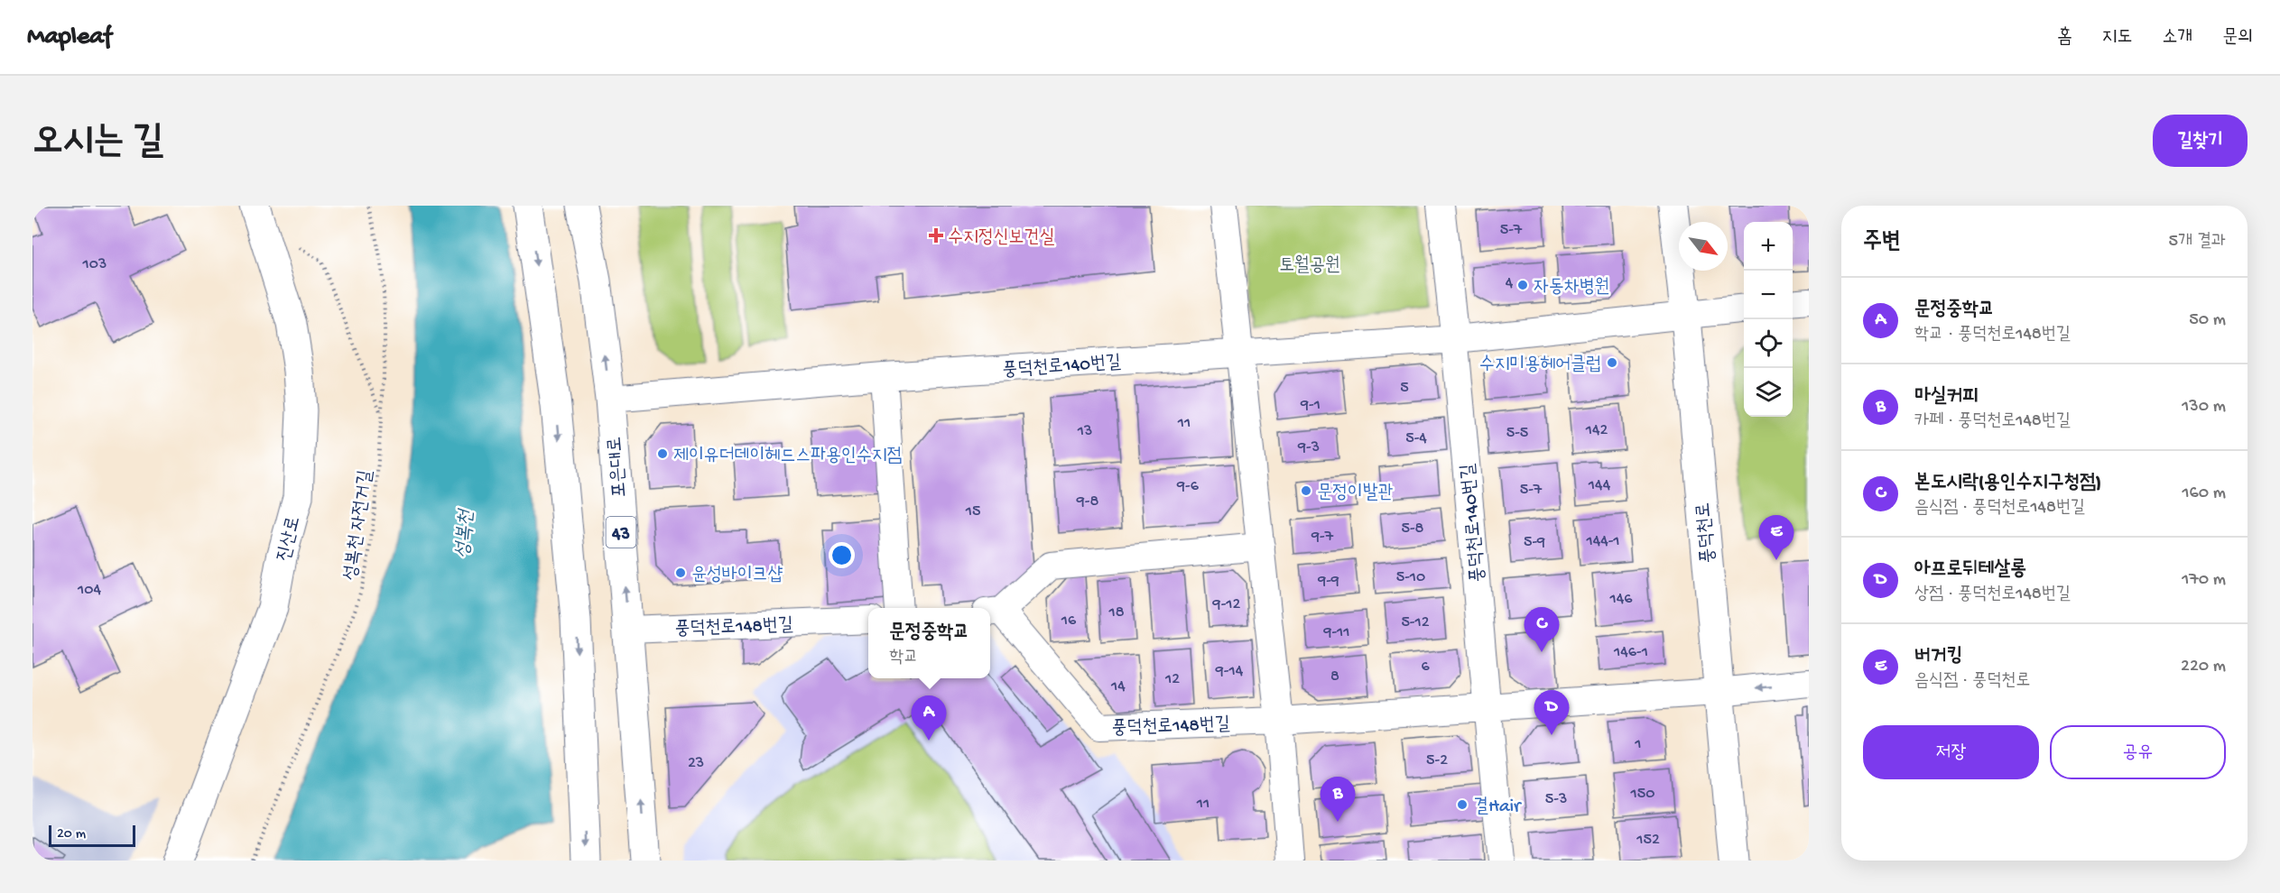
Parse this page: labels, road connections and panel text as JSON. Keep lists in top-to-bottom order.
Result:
{
  "streets": {
    "main road": [
      "포은대로",
      "43",
      "풍덕천로",
      "진산로"
    ],
    "street": ["풍덕천로140번길", "풍덕천로148번길"],
    "path": ["성복천 자전거길"]
  },
  "crossings": [
    ["풍덕천로140번길", "포은대로"],
    ["풍덕천로140번길", "풍덕천로"],
    ["풍덕천로140번길", "풍덕천로148번길"],
    ["포은대로", "풍덕천로148번길"],
    ["풍덕천로", "풍덕천로148번길"]
  ],
  "water": ["성복천"],
  "parks": ["토월공원"],
  "places": {
    "health": ["수지정신보건실"],
    "other": [
      "자동차병원",
      "수지미용헤어클럽",
      "제이유더데이헤드스파용인수지점",
      "문정이발관",
      "윤성바이크샵",
      "결Hair"
    ]
  },
  "house_numbers": [
    "5-7",
    "103",
    "4",
    "5",
    "9-1",
    "11",
    "142",
    "13",
    "5-5",
    "5-4",
    "9-3",
    "144",
    "9-6",
    "5-7",
    "9-8",
    "15",
    "5-8",
    "9-7",
    "144-1",
    "5-9",
    "5-10",
    "9-9",
    "104",
    "146",
    "9-12",
    "18",
    "16",
    "5-12",
    "9-11",
    "146-1",
    "6",
    "9-14",
    "8",
    "12",
    "14",
    "1",
    "5-2",
    "23",
    "150",
    "5-3",
    "11",
    "152"
  ],
  "scale_bar": "20 m",
  "north": "bottom right",
  "page": {
    "header": "Mapleaf",
    "nav": [
      "홈",
      "지도",
      "소개",
      "문의"
    ],
    "buttons": [
      "길찾기",
      ["저장", "공유"]
    ],
    "title": "오시는 길",
    "heading": ["주변", "5개 결과"],
    "map_buttons": ["+", "−"],
    "list": [
      {
        "mark": "A",
        "name": "문정중학교",
        "note": "학교 · 풍덕천로148번길",
        "value": "50 m"
      },
      {
        "mark": "B",
        "name": "마실커피",
        "note": "카페 · 풍덕천로148번길",
        "value": "130 m"
      },
      {
        "mark": "C",
        "name": "본도시락(용인수지구청점)",
        "note": "음식점 · 풍덕천로148번길",
        "value": "160 m"
      },
      {
        "mark": "D",
        "name": "아프로뒤테살롱",
        "note": "상점 · 풍덕천로148번길",
        "value": "170 m"
      },
      {
        "mark": "E",
        "name": "버거킹",
        "note": "음식점 · 풍덕천로",
        "value": "220 m"
      }
    ],
    "pins": [
      "E",
      "C",
      "D",
      "A",
      "B"
    ],
    "popup": ["문정중학교", "학교"],
    "scale": "20 m"
  }
}
